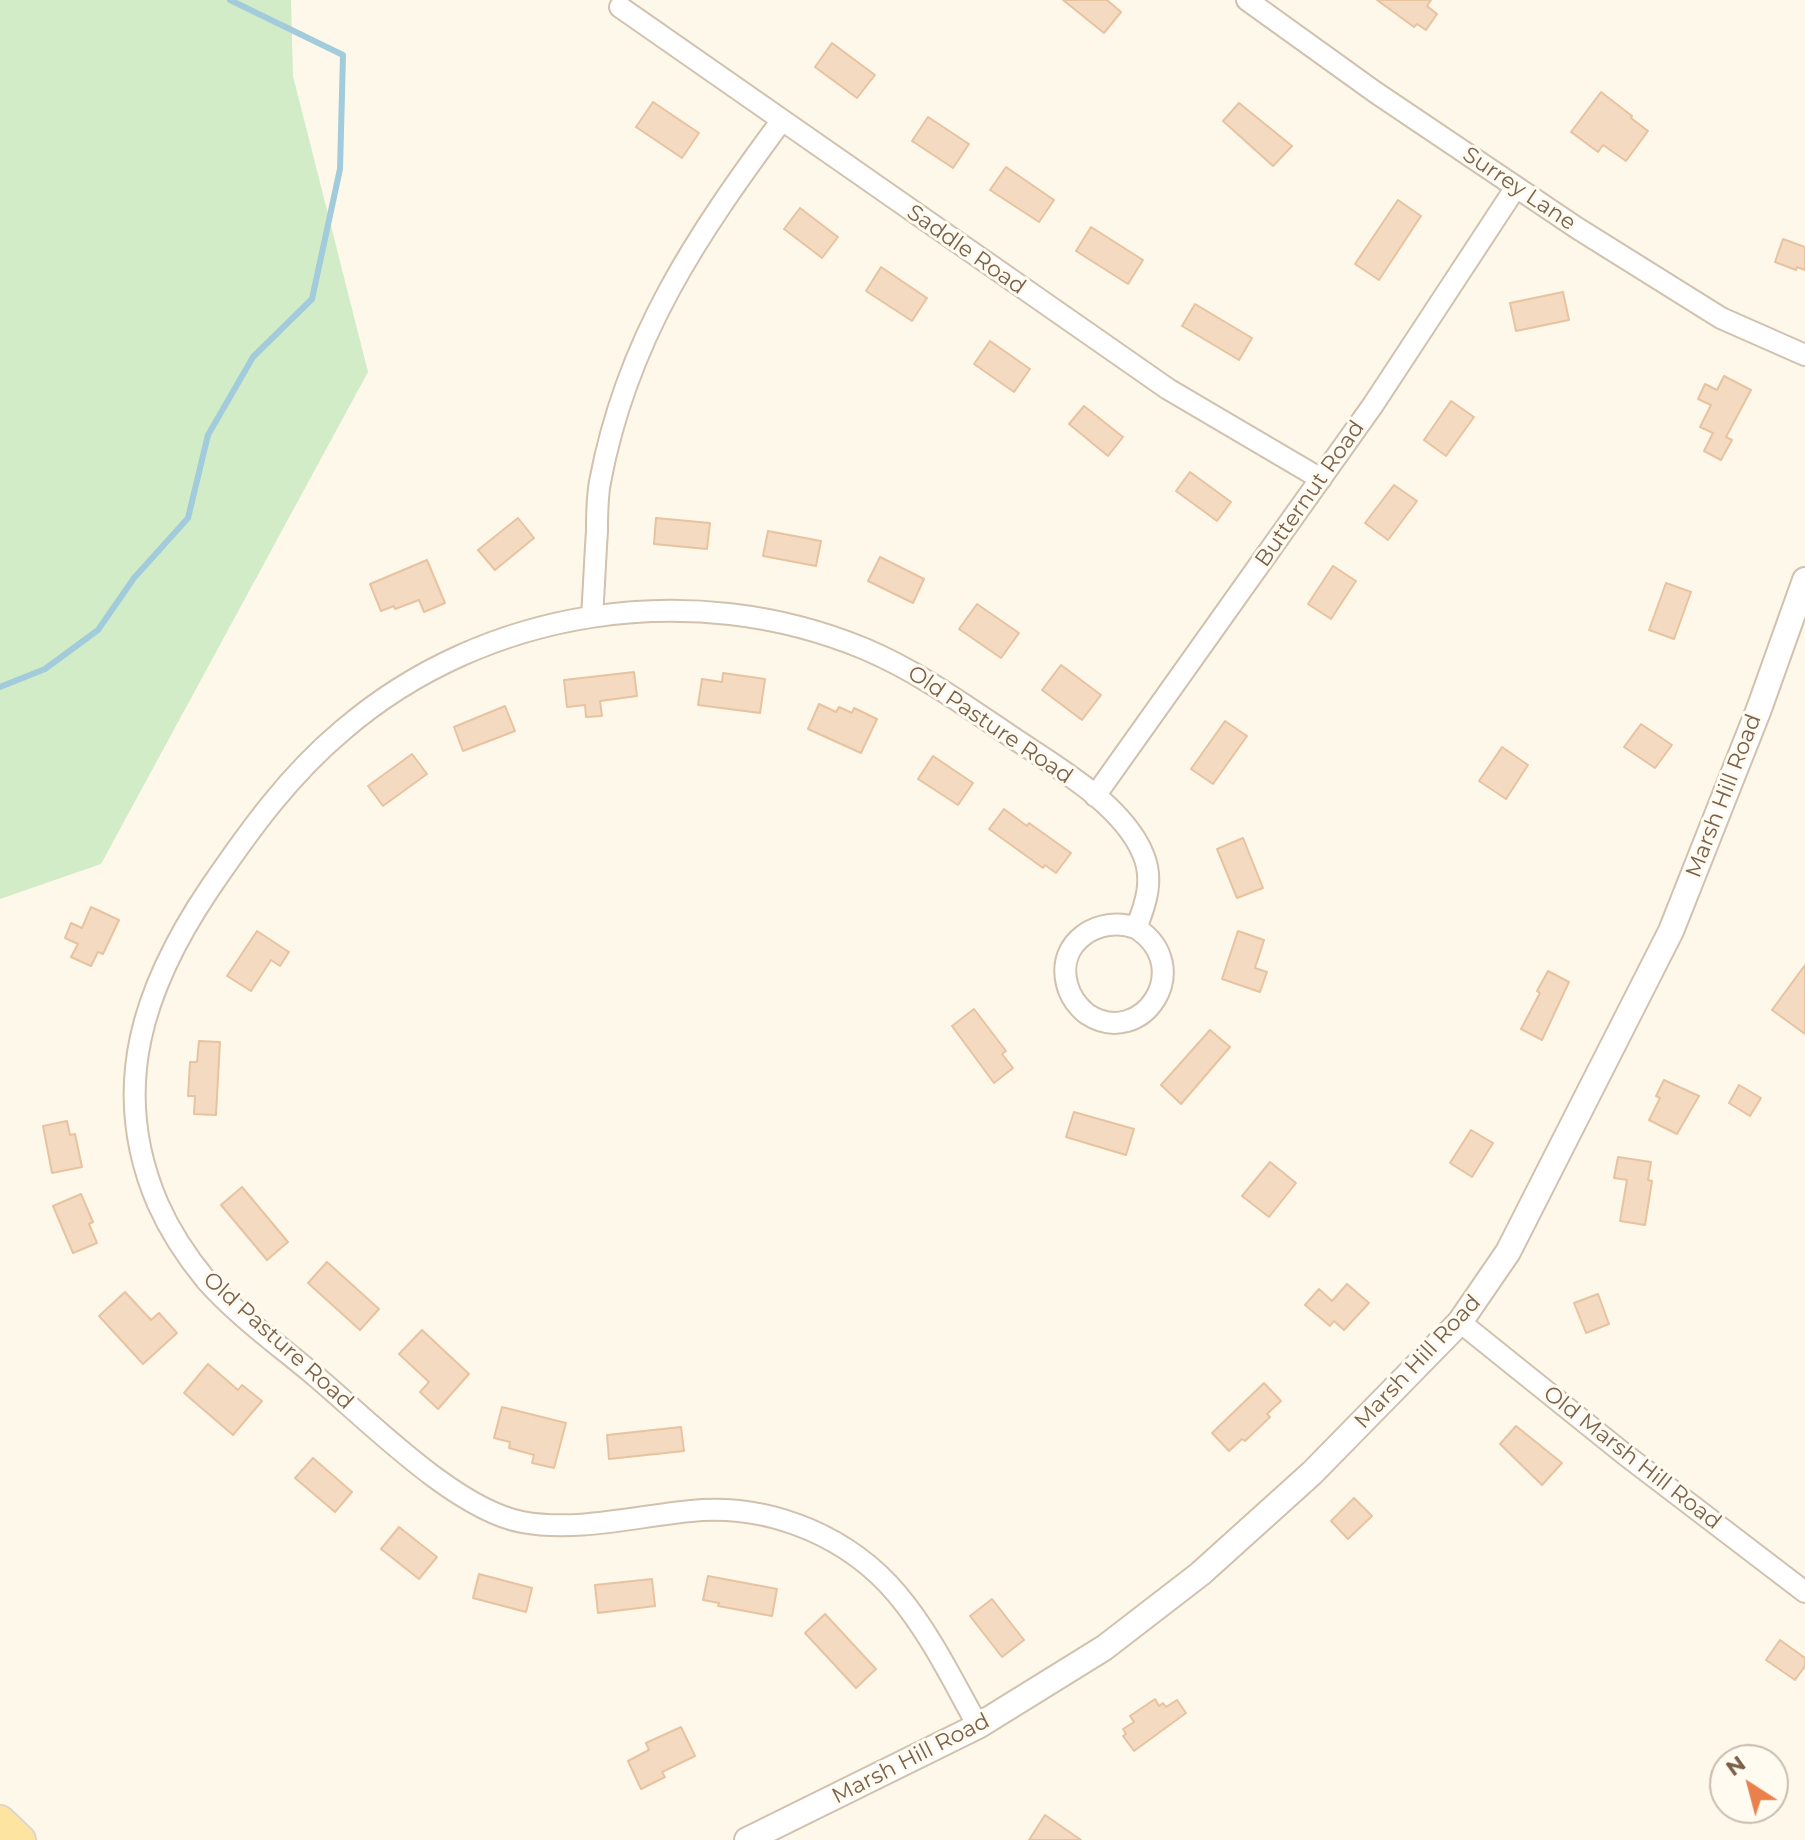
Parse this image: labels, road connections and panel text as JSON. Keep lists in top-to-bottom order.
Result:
{
  "streets": {
    "street": [
      "Surrey Lane",
      "Saddle Road",
      "Butternut Road",
      "Old Pasture Road",
      "Marsh Hill Road",
      "Old Marsh Hill Road"
    ]
  },
  "crossings": [
    ["Surrey Lane", "Butternut Road"],
    ["Saddle Road", "Butternut Road"],
    ["Butternut Road", "Old Pasture Road"],
    ["Old Pasture Road", "Marsh Hill Road"],
    ["Marsh Hill Road", "Old Marsh Hill Road"]
  ],
  "north": "top left"
}
